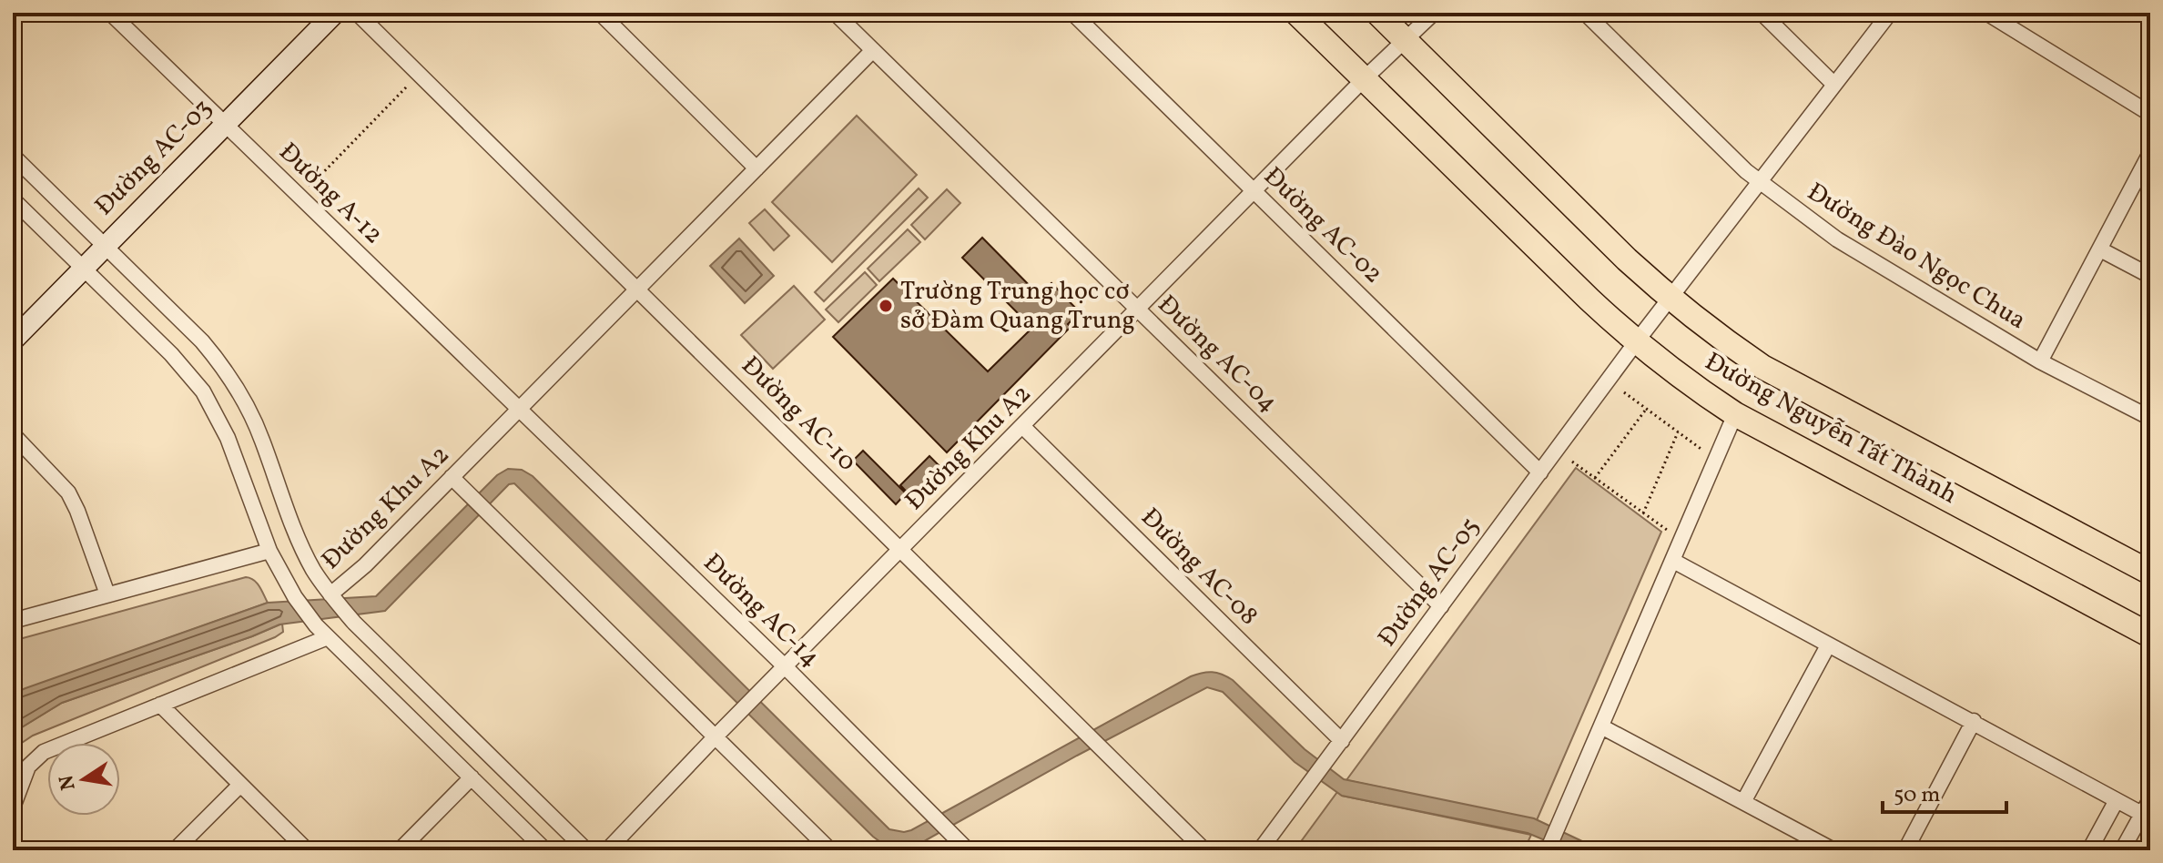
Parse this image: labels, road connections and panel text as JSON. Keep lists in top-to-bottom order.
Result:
{
  "streets": {
    "main road": ["Đường Nguyễn Tất Thành"],
    "street": [
      "Đường AC-03",
      "Đường A-12",
      "Đường AC-02",
      "Đường Đào Ngọc Chua",
      "Đường AC-04",
      "Đường AC-10",
      "Đường Khu A2",
      "Đường AC-08",
      "Đường AC-05",
      "Đường AC-14"
    ]
  },
  "crossings": [
    ["Đường AC-03", "Đường A-12"],
    ["Đường A-12", "Đường Khu A2"],
    ["Đường A-12", "Đường AC-14"],
    ["Đường AC-02", "Đường Khu A2"],
    ["Đường AC-02", "Đường AC-05"],
    ["Đường Đào Ngọc Chua", "Đường AC-05"],
    ["Đường AC-04", "Đường Khu A2"],
    ["Đường AC-04", "Đường AC-05"],
    ["Đường AC-10", "Đường Khu A2"],
    ["Đường Nguyễn Tất Thành", "Đường Khu A2"],
    ["Đường Nguyễn Tất Thành", "Đường AC-05"],
    ["Đường Khu A2", "Đường AC-08"],
    ["Đường Khu A2", "Đường AC-14"],
    ["Đường AC-08", "Đường AC-05"]
  ],
  "places": ["Trường Trung học cơ sở Đàm Quang Trung"],
  "scale_bar": "50 m",
  "north": "left"
}
